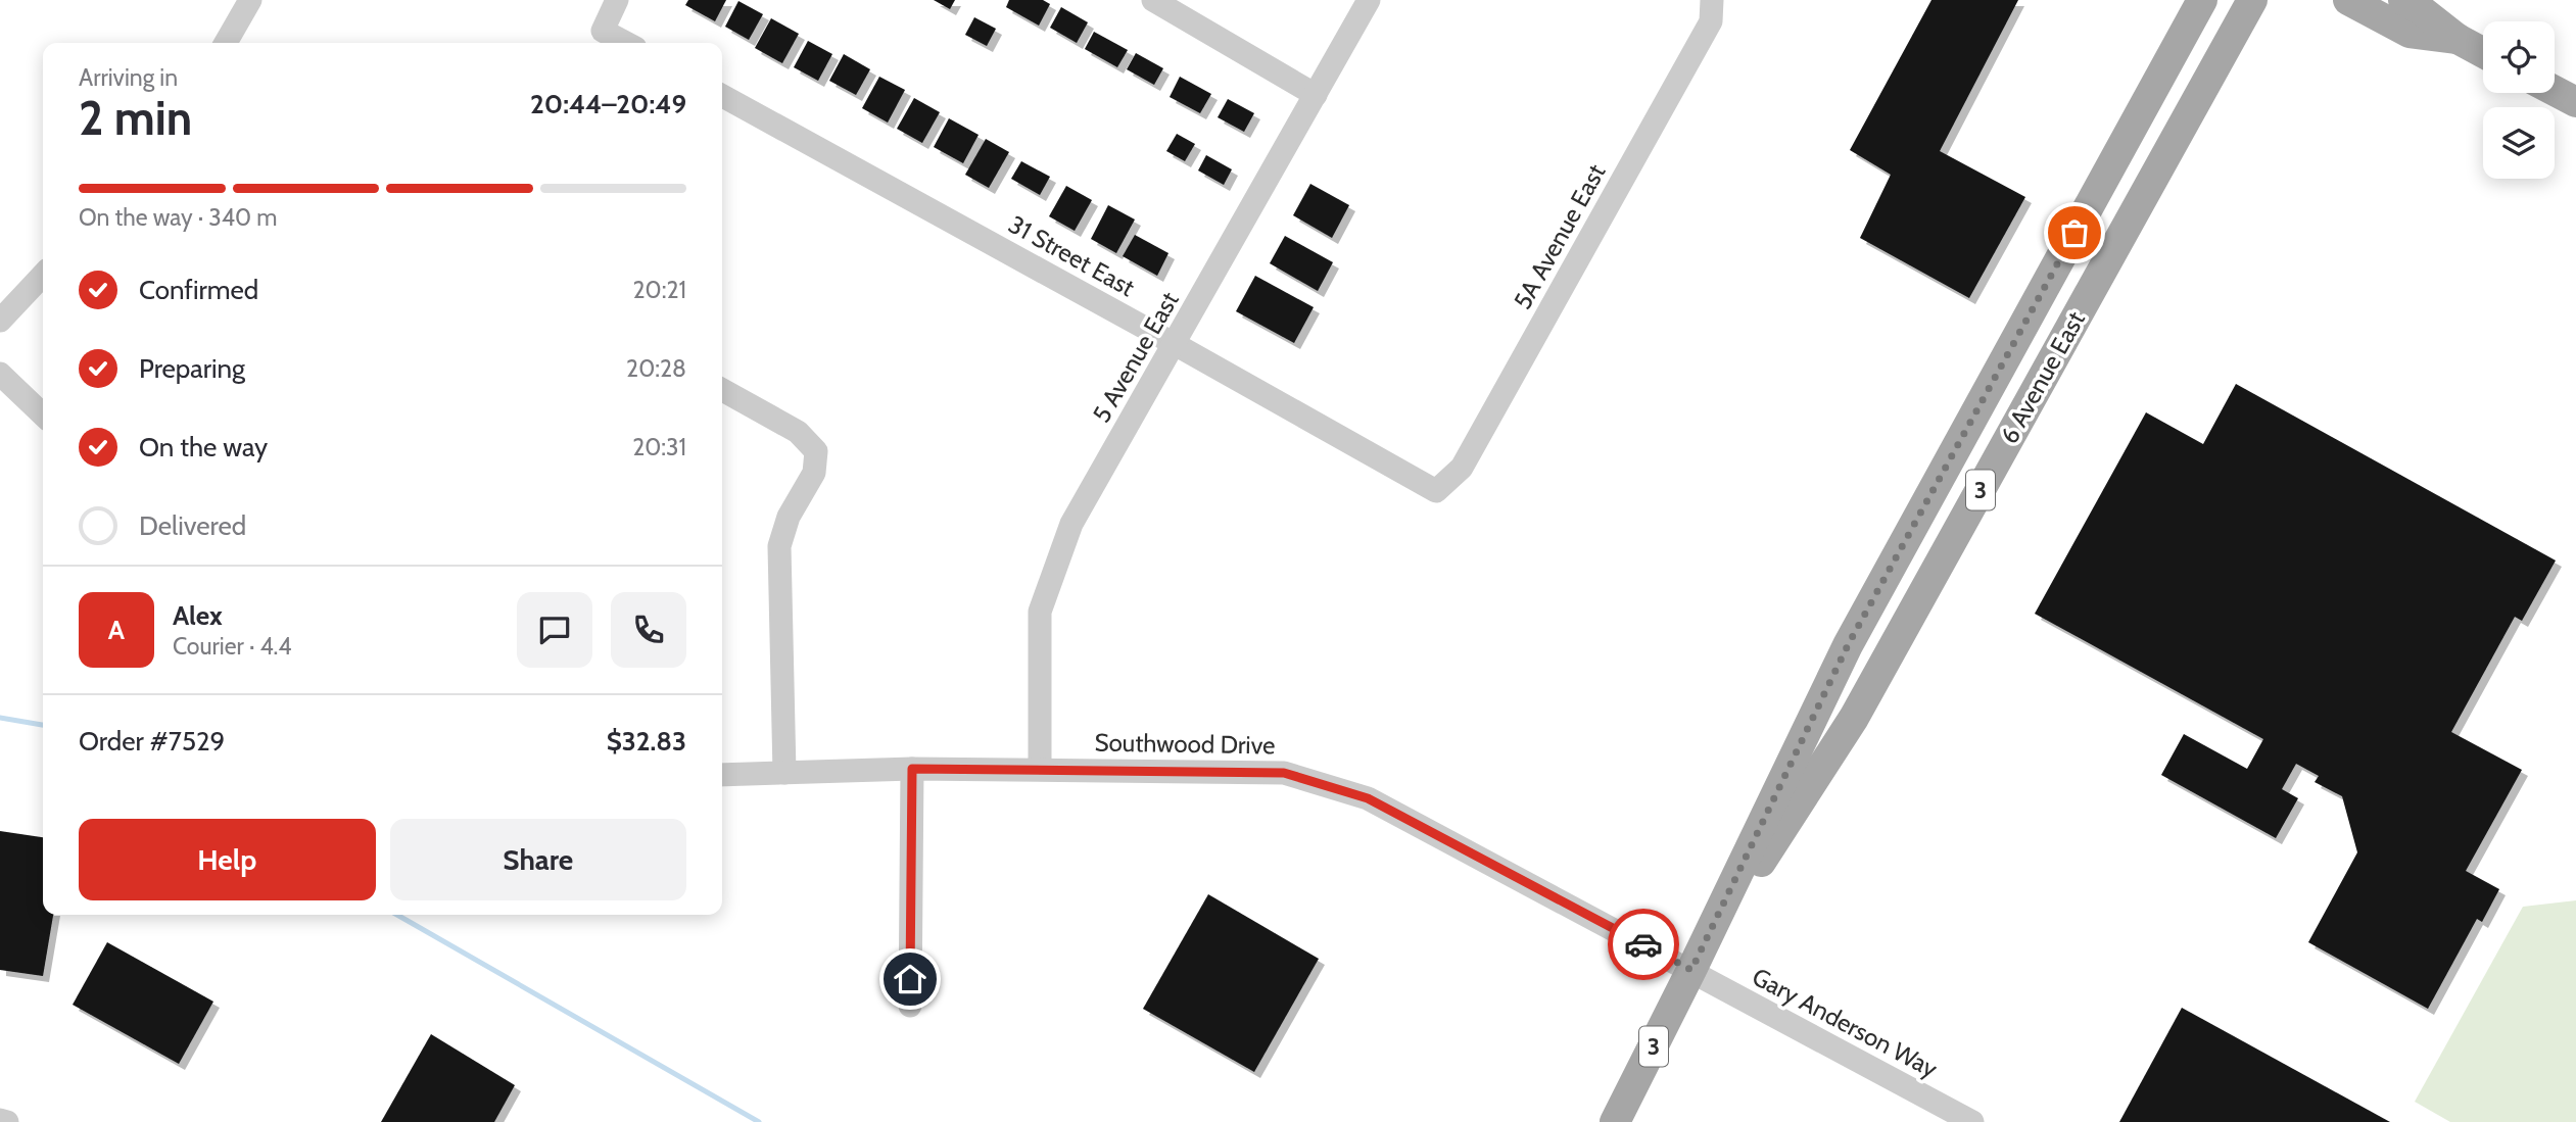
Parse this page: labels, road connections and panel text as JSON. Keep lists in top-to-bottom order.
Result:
{
  "streets": {
    "main road": ["6 Avenue East", "3"],
    "street": [
      "5A Avenue East",
      "31 Street East",
      "5 Avenue East",
      "Southwood Drive",
      "Gary Anderson Way"
    ]
  },
  "crossings": [
    ["5A Avenue East", "31 Street East"],
    ["31 Street East", "5 Avenue East"],
    ["5 Avenue East", "Southwood Drive"],
    ["6 Avenue East", "Southwood Drive"],
    ["6 Avenue East", "Gary Anderson Way"],
    ["Southwood Drive", "Gary Anderson Way"]
  ],
  "page": {
    "heading": ["2 min", "Arriving in", "20:44–20:49"],
    "panel": [
      "Alex",
      "Courier · 4.4",
      "Order #7529",
      "$32.83"
    ],
    "bar": "On the way · 340 m",
    "list": [
      ["Confirmed", "20:21"],
      ["Preparing", "20:28"],
      ["On the way", "20:31"],
      "Delivered"
    ],
    "round": "A",
    "buttons": ["Help", "Share"]
  }
}
